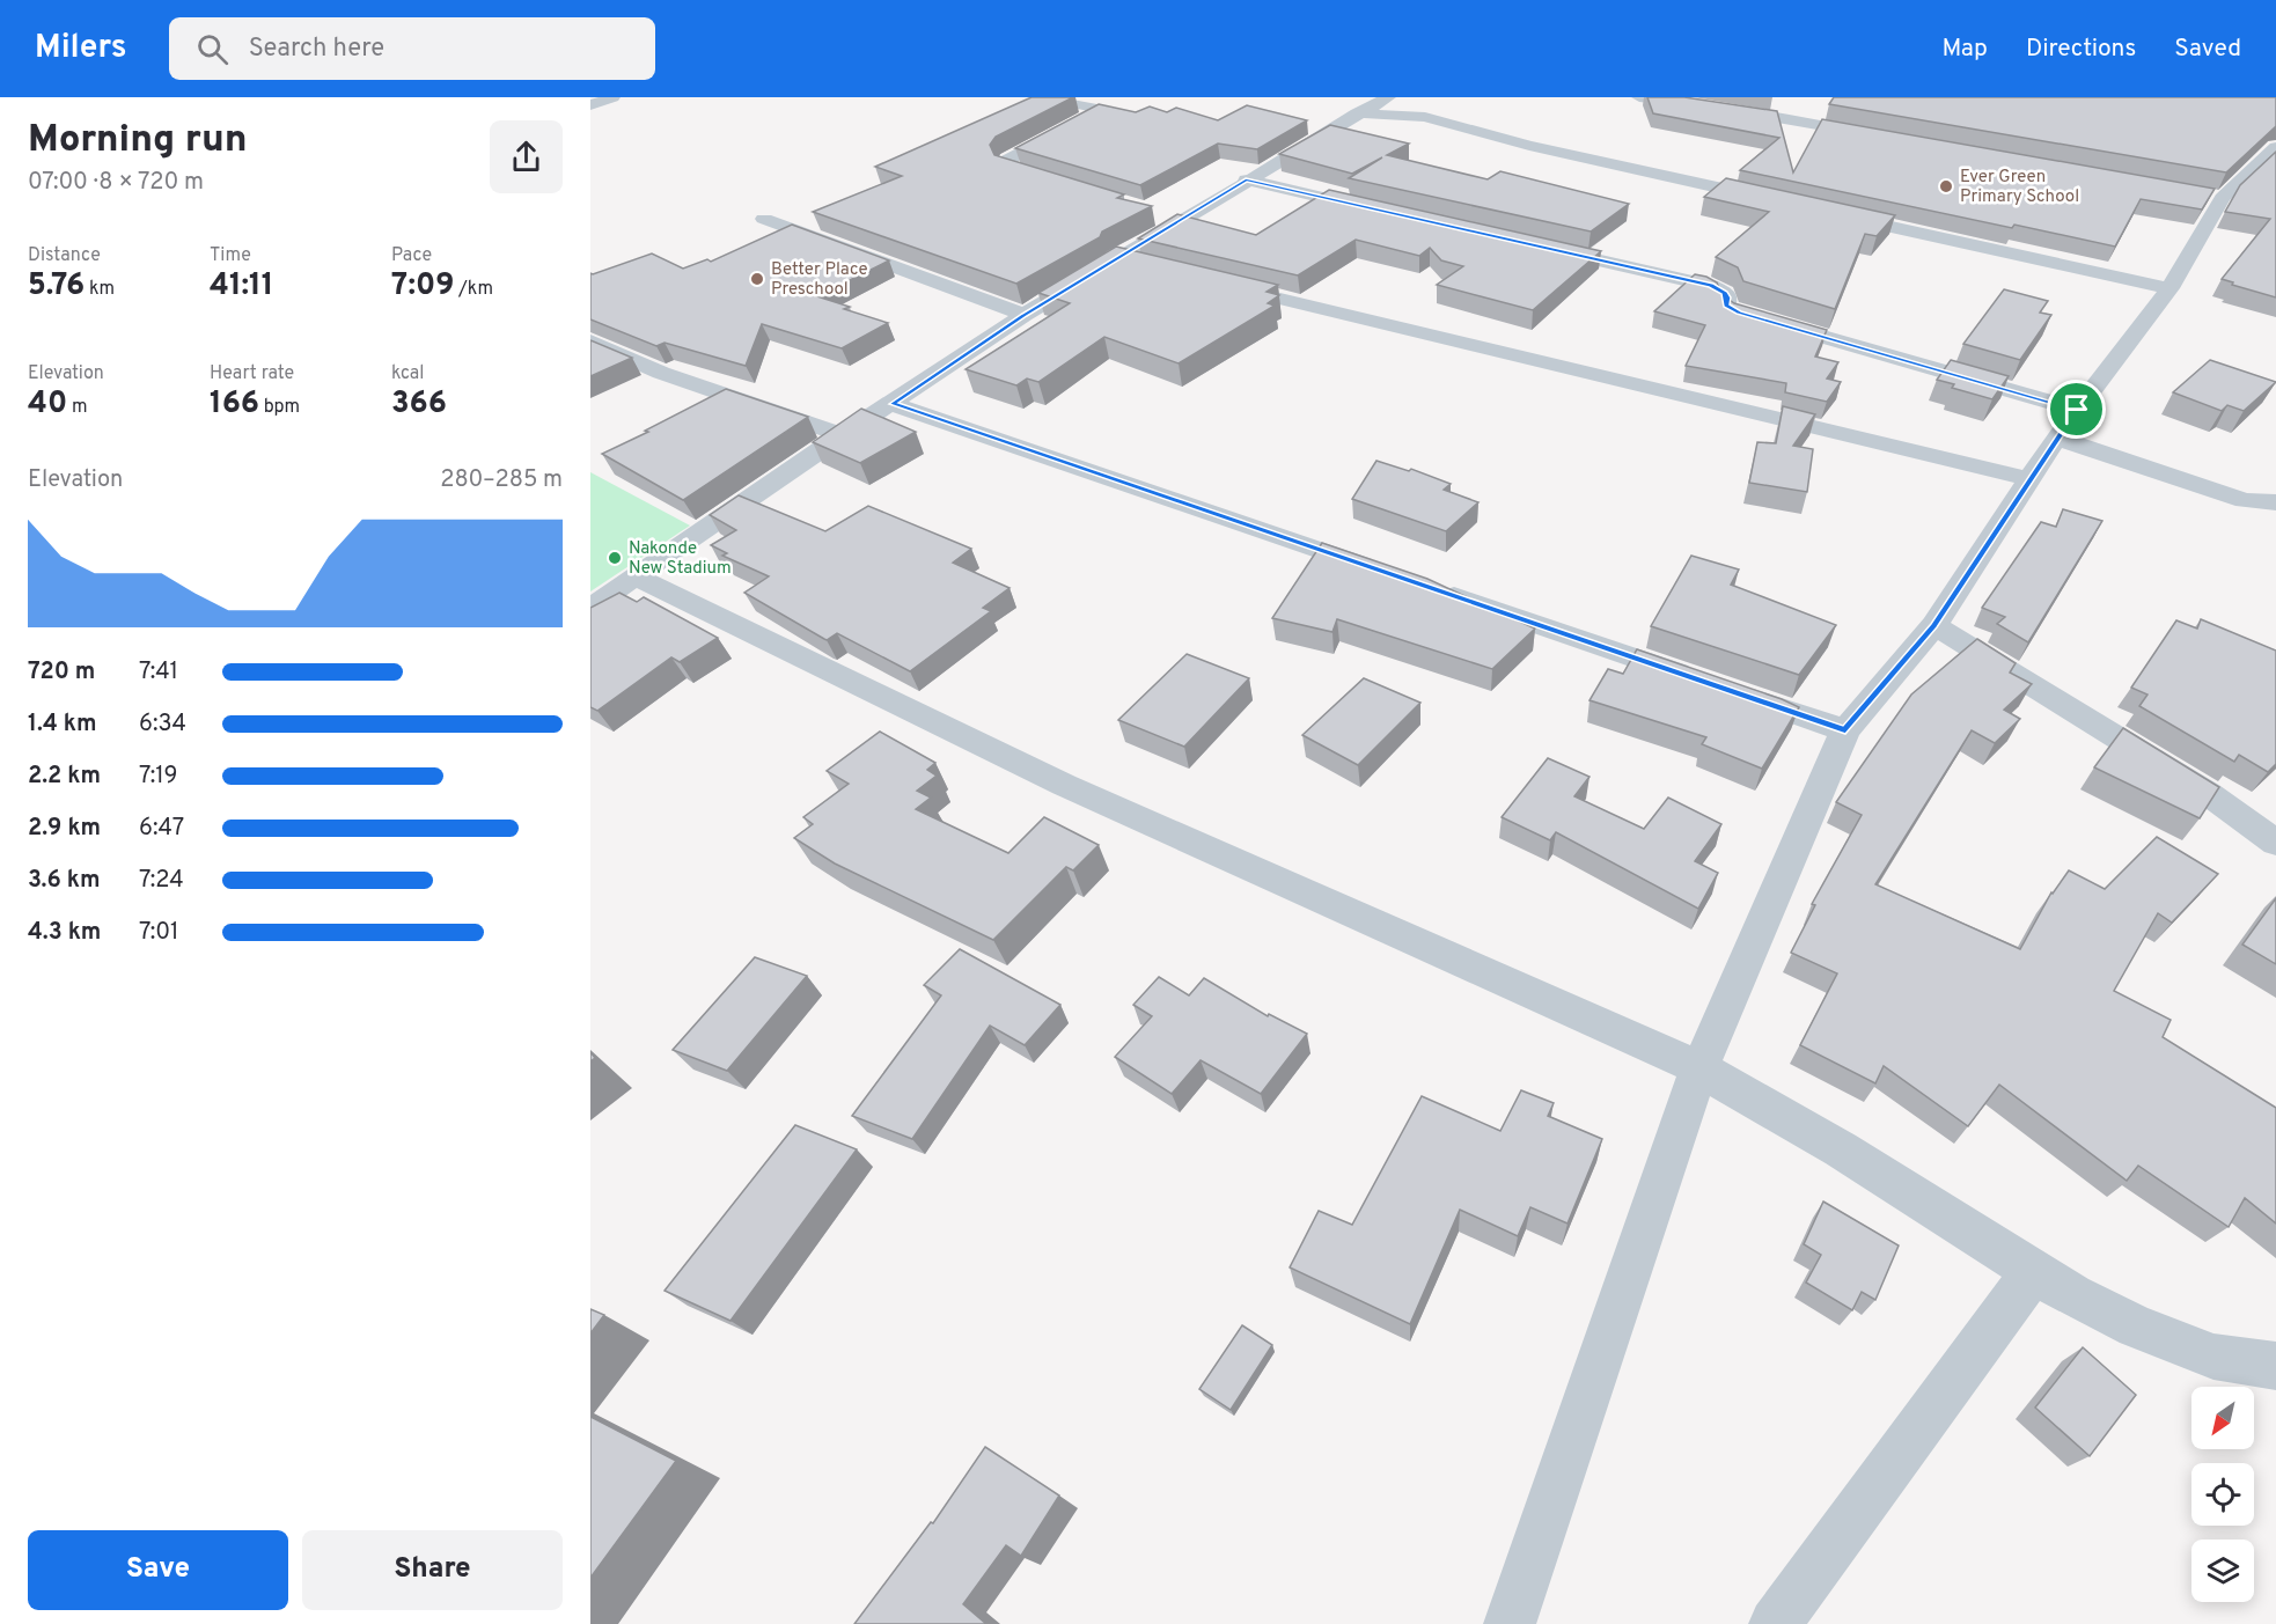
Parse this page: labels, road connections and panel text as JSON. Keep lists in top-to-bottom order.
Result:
{
  "places": ["Ever Green Primary School", "Better Place Preschool", "Nakonde New Stadium"],
  "north": "bottom left",
  "page": {
    "header": "Milers",
    "search": "Search here",
    "nav": ["Map", "Directions", "Saved"],
    "heading": ["Morning run", "07:00 · 8 × 720 m"],
    "stats": [
      ["Distance", "5.76 km"],
      ["Time", "41:11"],
      ["Pace", "7:09 /km"],
      ["Elevation", "40 m"],
      ["Heart rate", "166 bpm"],
      ["kcal", "366"]
    ],
    "chart": ["Elevation", "280–285 m"],
    "list": [
      {
        "name": "720 m",
        "note": "7:41"
      },
      {
        "name": "1.4 km",
        "note": "6:34"
      },
      {
        "name": "2.2 km",
        "note": "7:19"
      },
      {
        "name": "2.9 km",
        "note": "6:47"
      },
      {
        "name": "3.6 km",
        "note": "7:24"
      },
      {
        "name": "4.3 km",
        "note": "7:01"
      }
    ],
    "buttons": ["Save", "Share"]
  }
}
